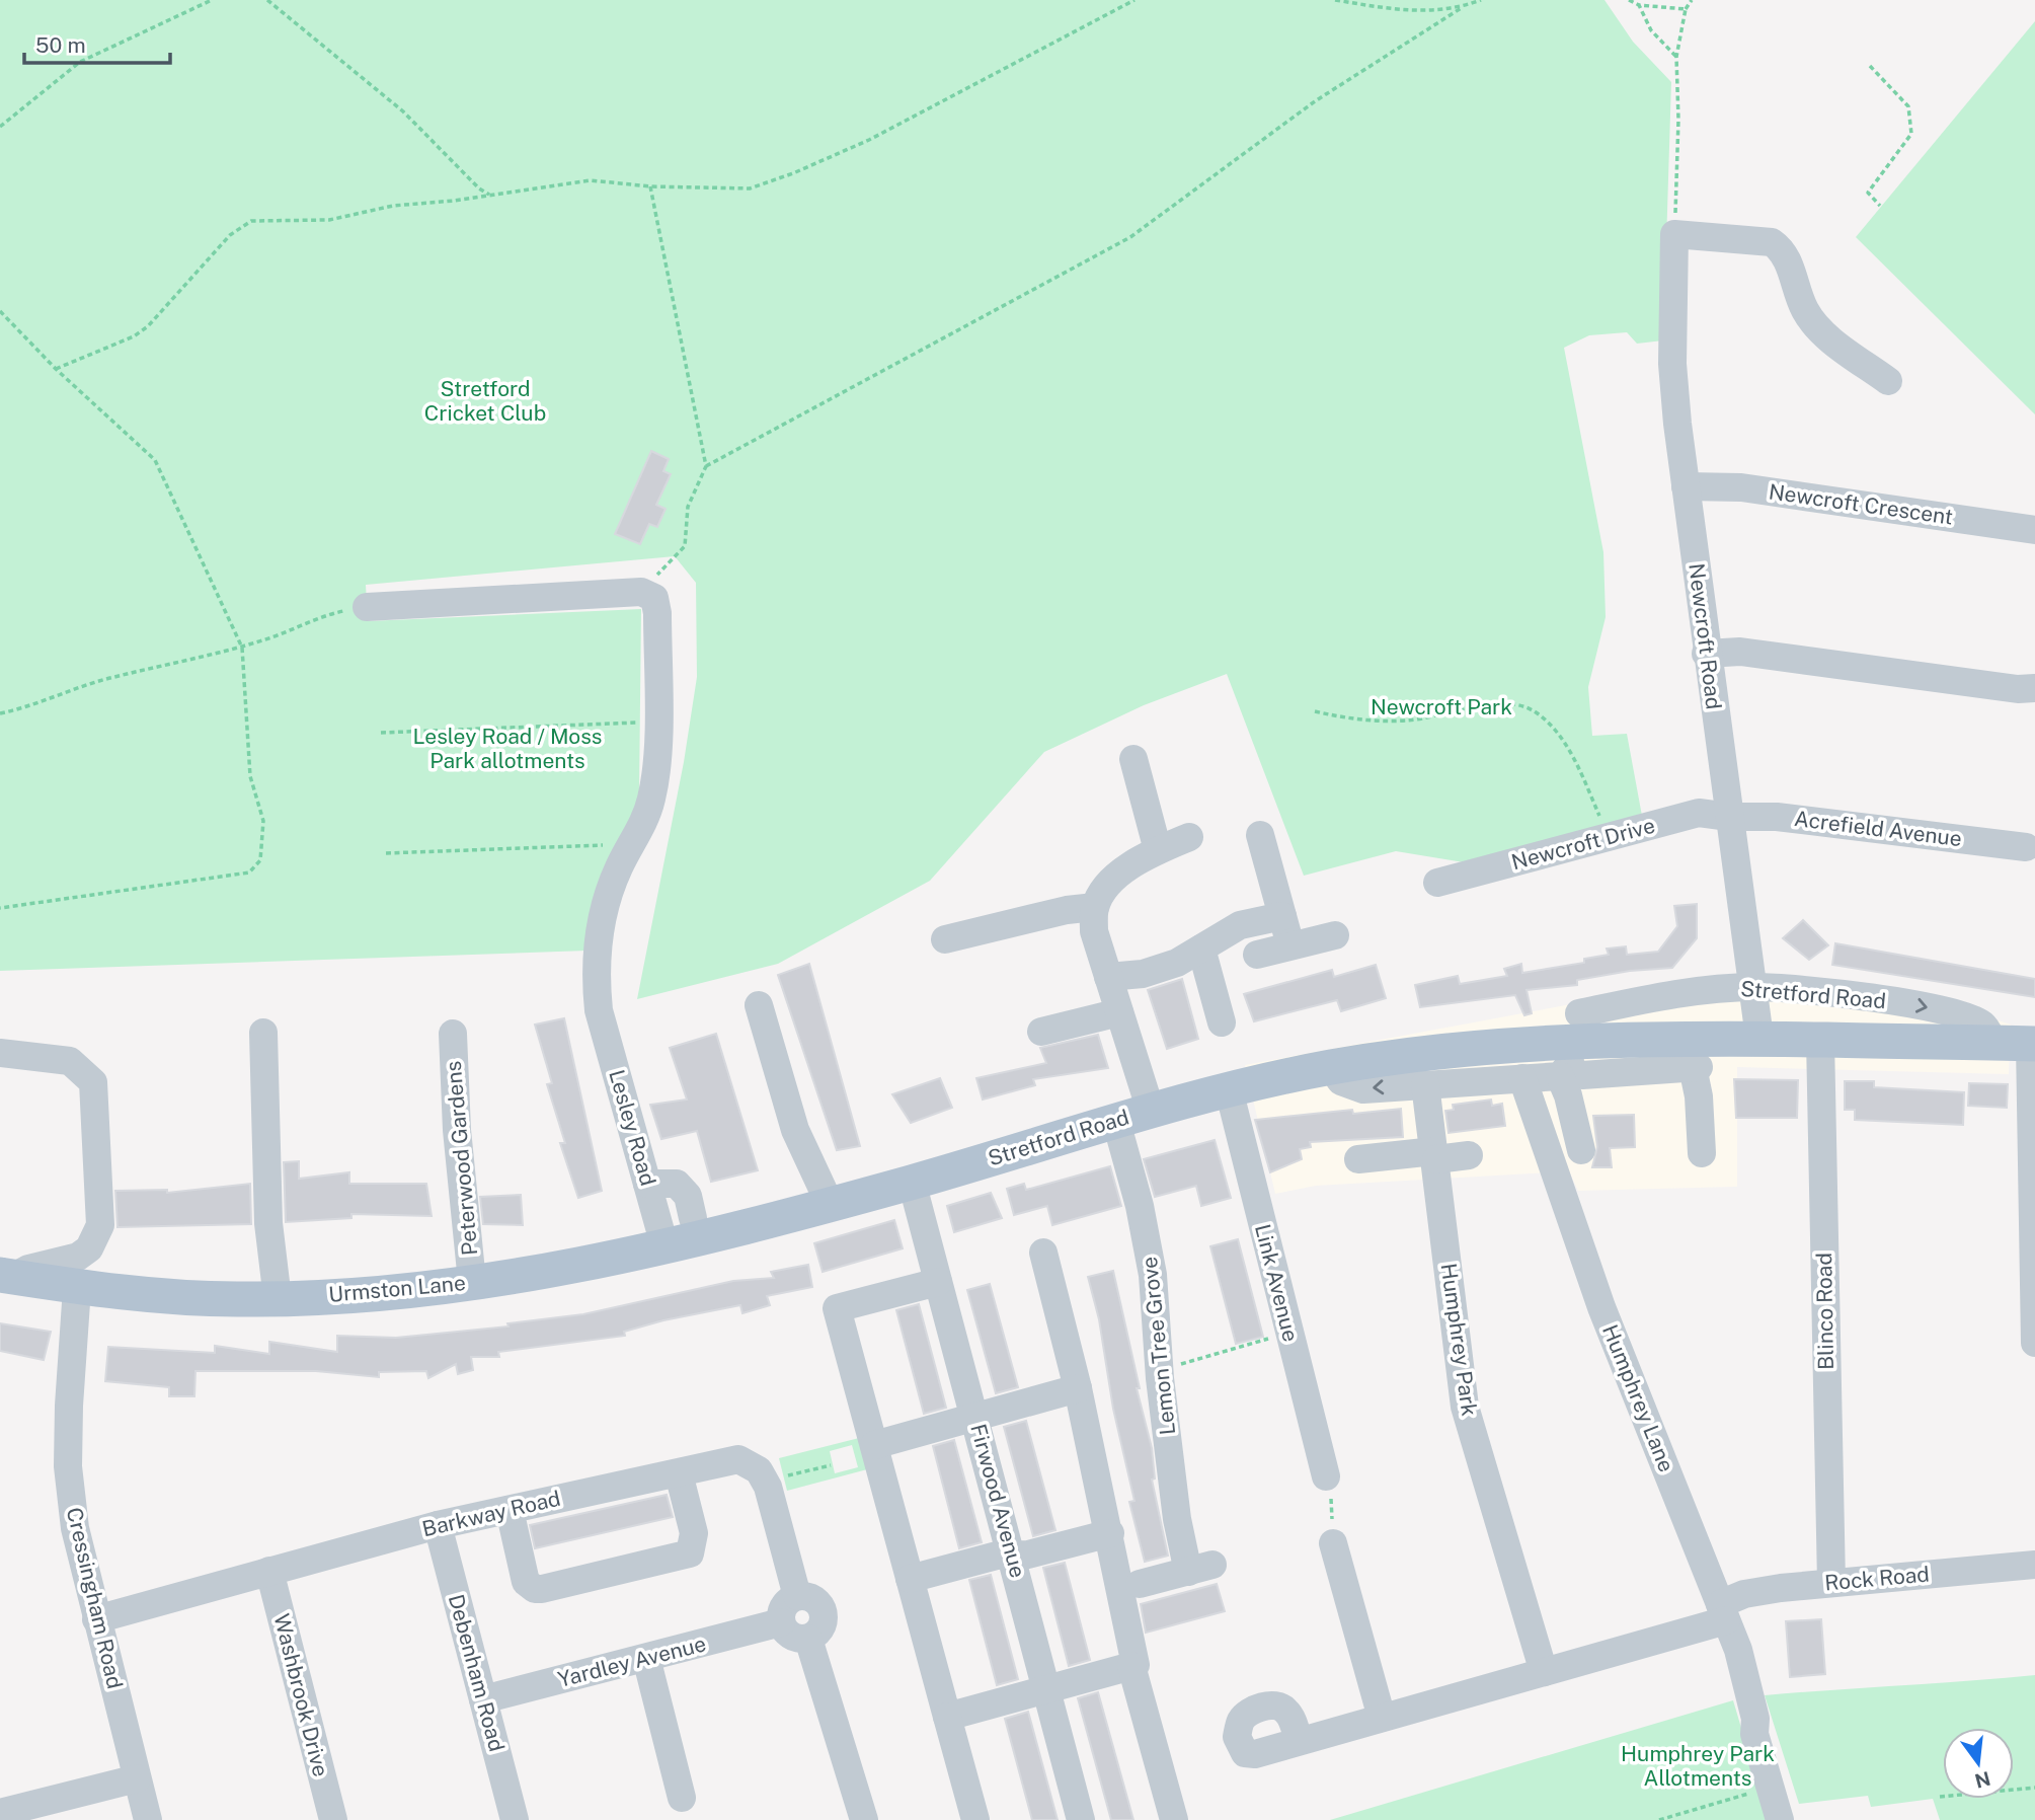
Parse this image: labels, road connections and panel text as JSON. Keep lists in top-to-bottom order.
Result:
{
  "streets": {
    "main road": ["Stretford Road", "Urmston Lane"],
    "street": [
      "Newcroft Crescent",
      "Newcroft Road",
      "Acrefield Avenue",
      "Newcroft Drive",
      "Lesley Road",
      "Peterwood Gardens",
      "Link Avenue",
      "Blinco Road",
      "Humphrey Park",
      "Lemon Tree Grove",
      "Humphrey Lane",
      "Firwood Avenue",
      "Barkway Road",
      "Rock Road",
      "Cressingham Road",
      "Yardley Avenue",
      "Debenham Road",
      "Washbrook Drive"
    ]
  },
  "crossings": [
    ["Newcroft Crescent", "Newcroft Road"],
    ["Newcroft Road", "Acrefield Avenue"],
    ["Newcroft Road", "Newcroft Drive"],
    ["Newcroft Road", "Stretford Road"],
    ["Acrefield Avenue", "Newcroft Drive"],
    ["Stretford Road", "Link Avenue"],
    ["Stretford Road", "Urmston Lane"],
    ["Stretford Road", "Blinco Road"],
    ["Stretford Road", "Humphrey Park"],
    ["Stretford Road", "Lemon Tree Grove"],
    ["Stretford Road", "Humphrey Lane"],
    ["Stretford Road", "Firwood Avenue"],
    ["Lesley Road", "Urmston Lane"],
    ["Peterwood Gardens", "Urmston Lane"],
    ["Urmston Lane", "Cressingham Road"],
    ["Blinco Road", "Rock Road"],
    ["Humphrey Lane", "Rock Road"],
    ["Barkway Road", "Cressingham Road"],
    ["Barkway Road", "Debenham Road"],
    ["Barkway Road", "Washbrook Drive"],
    ["Yardley Avenue", "Debenham Road"]
  ],
  "parks": [
    "Stretford Cricket Club",
    "Newcroft Park",
    "Lesley Road / Moss Park allotments",
    "Humphrey Park Allotments"
  ],
  "scale_bar": "50 m",
  "north": "bottom"
}
